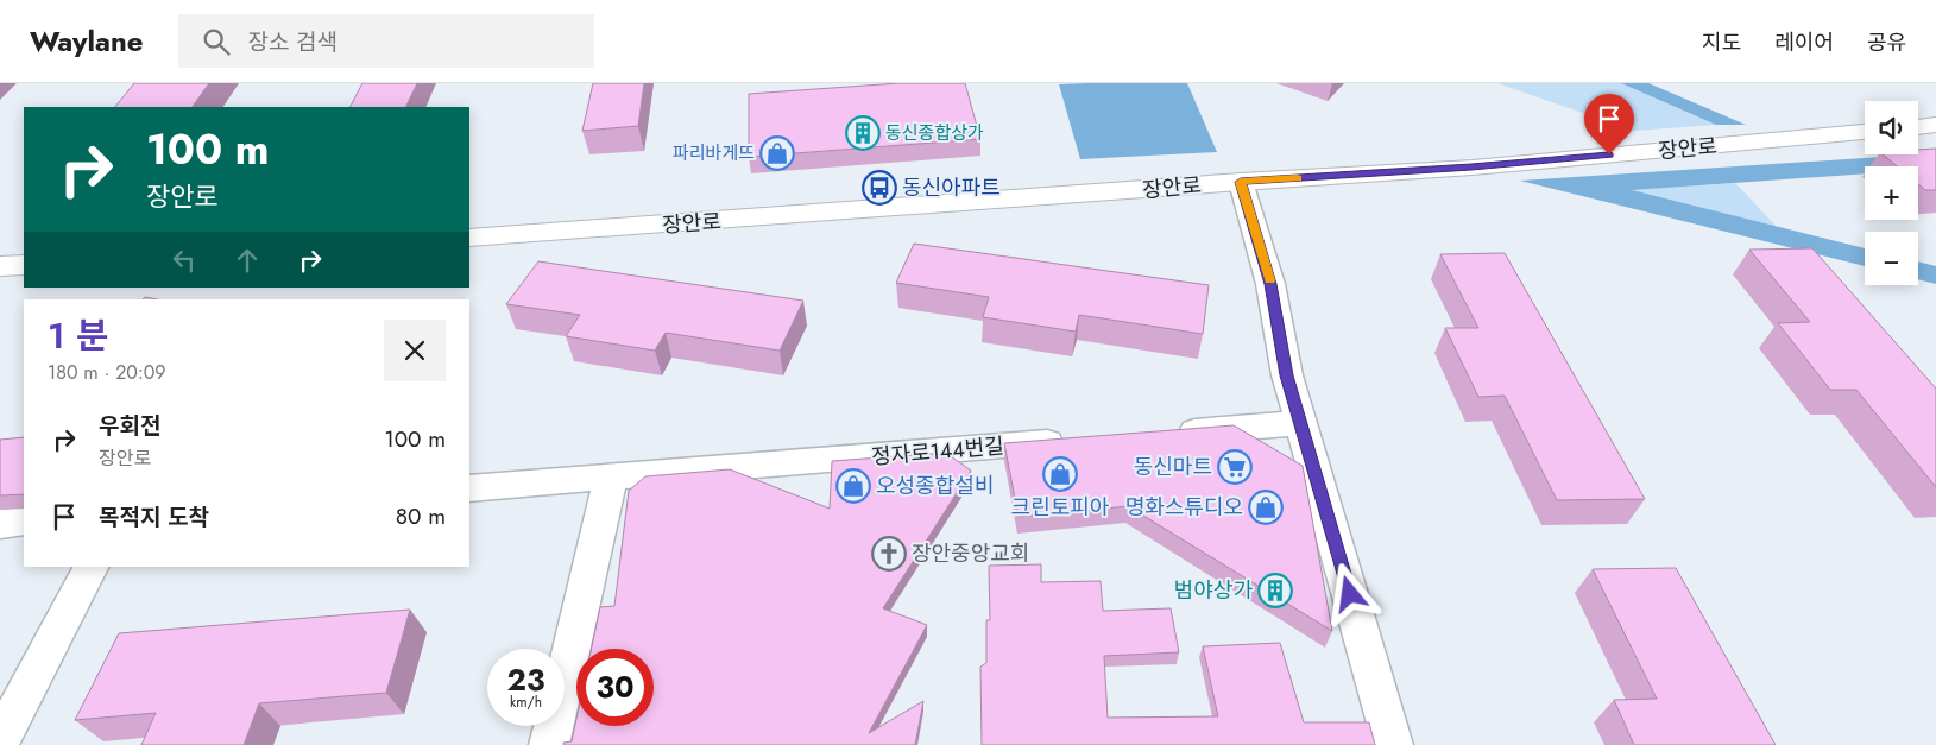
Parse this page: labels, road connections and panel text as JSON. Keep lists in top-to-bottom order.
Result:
{
  "streets": {
    "main road": ["장안로"],
    "street": ["정자로144번길"]
  },
  "places": {
    "building": ["동신종합상가", "범야상가"],
    "shop": [
      "파리바게뜨",
      "크린토피아",
      "오성종합설비",
      "명화스튜디오"
    ],
    "bus stop": ["동신아파트"],
    "supermarket": ["동신마트"],
    "church": ["장안중앙교회"]
  },
  "page": {
    "header": "Waylane",
    "search": "장소 검색",
    "nav": ["지도", "레이어", "공유"],
    "map_buttons": ["+", "−"],
    "turn": ["100 m", "장안로"],
    "heading": ["1 분", "180 m · 20:09"],
    "list": [
      {
        "name": "우회전",
        "note": "장안로",
        "value": "100 m"
      },
      {
        "name": "목적지 도착",
        "value": "80 m"
      }
    ],
    "speed": "23 km/h",
    "limit": "30"
  }
}
